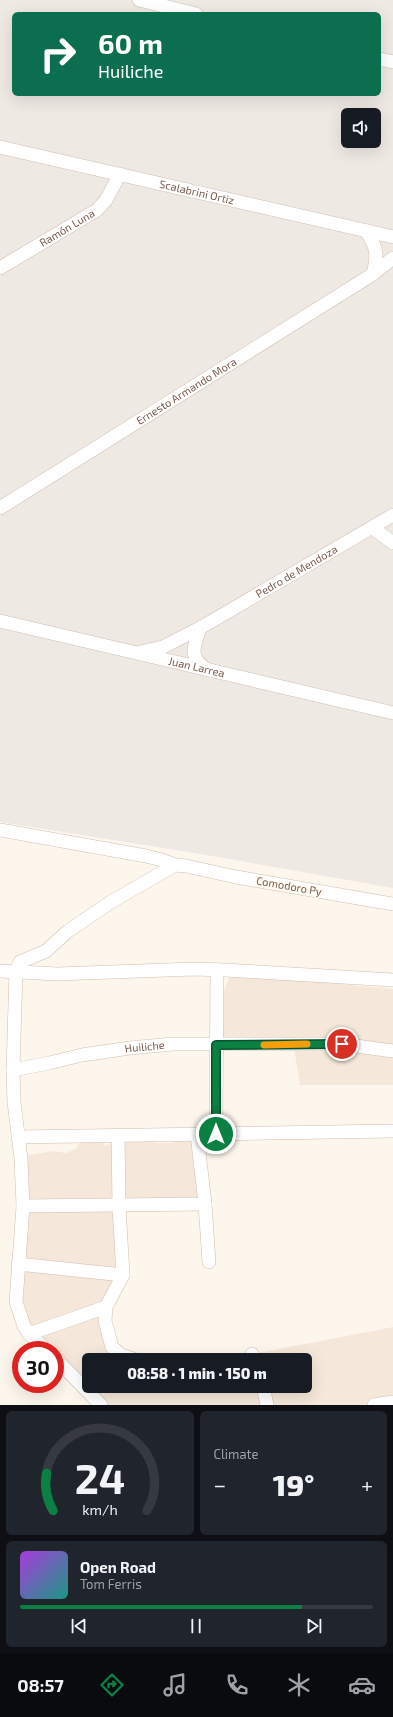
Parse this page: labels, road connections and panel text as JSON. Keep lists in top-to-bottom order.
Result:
{
  "streets": {
    "street": [
      "Scalabrini Ortiz",
      "Ramón Luna",
      "Ernesto Armando Mora",
      "Pedro de Mendoza",
      "Juan Larrea",
      "Comodoro Py",
      "Huiliche"
    ]
  },
  "crossings": [
    ["Scalabrini Ortiz", "Ramón Luna"],
    ["Pedro de Mendoza", "Juan Larrea"]
  ],
  "page": {
    "turn": ["60 m", "Huiliche"],
    "limit": "30",
    "trip": "08:58 · 1 min · 150 m",
    "tile": "Climate",
    "heat": ["−", "19°", "+"],
    "song": ["Open Road", "Tom Ferris"],
    "tabs": "08:57",
    "gauge": ["24", "km/h"]
  }
}
